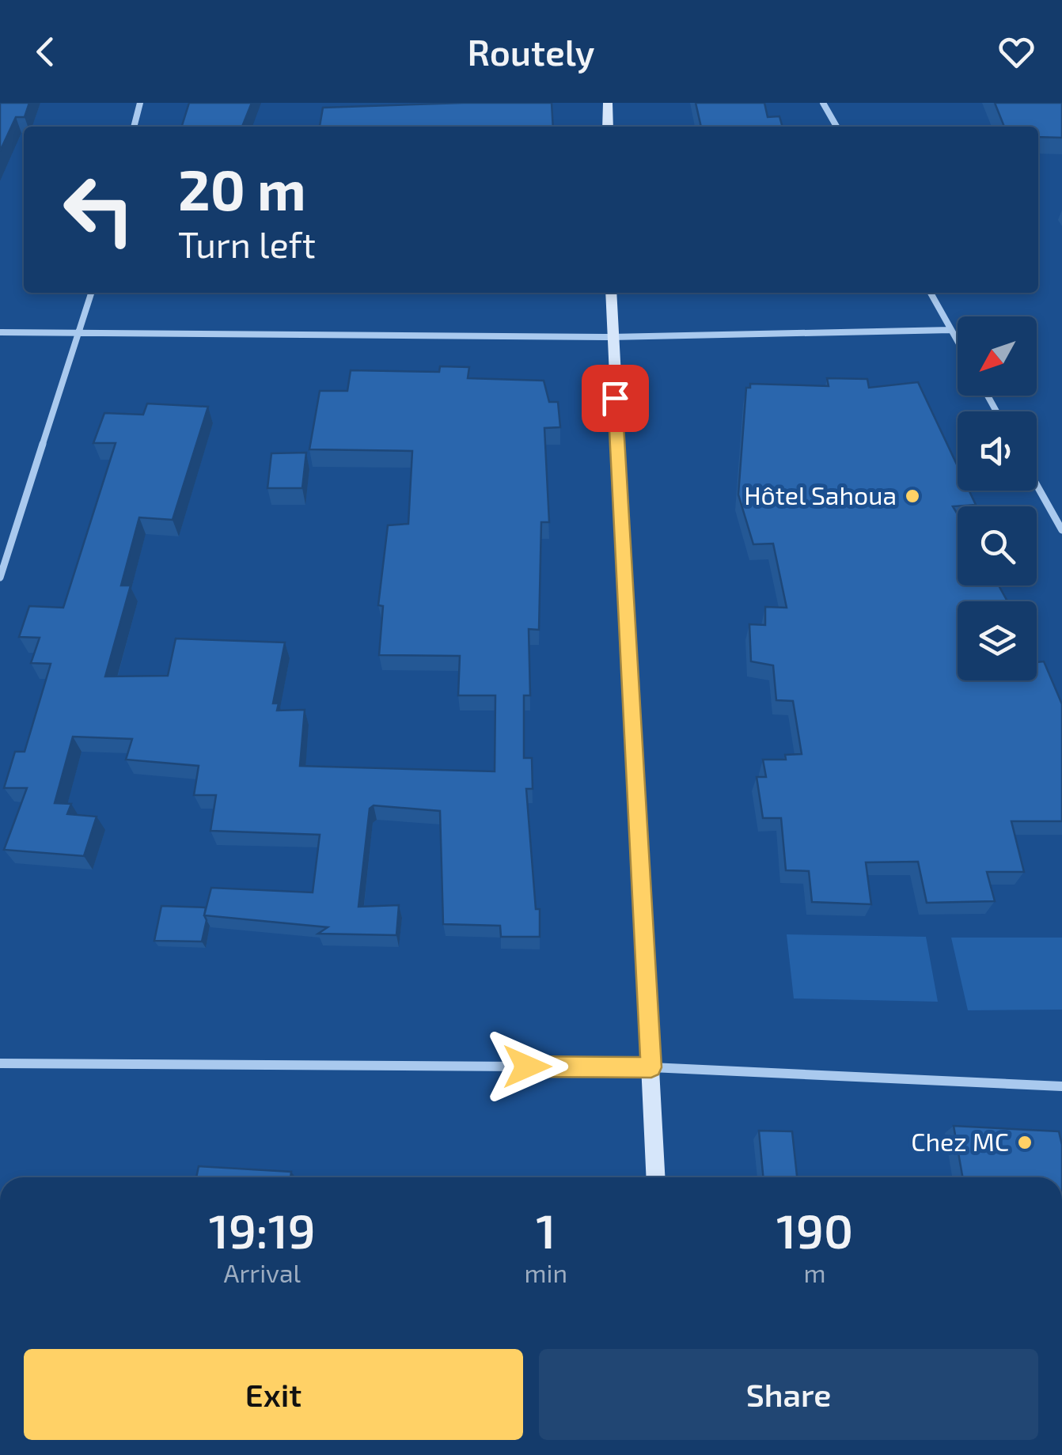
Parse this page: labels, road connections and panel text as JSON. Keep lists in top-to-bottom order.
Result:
{
  "places": ["Hôtel Sahoua", "Chez MC"],
  "north": "bottom left",
  "page": {
    "header": "Routely",
    "turn": ["20 m", "Turn left"],
    "eta": [
      "19:19",
      "Arrival",
      "1",
      "min",
      "190",
      "m"
    ],
    "buttons": ["Exit", "Share"]
  }
}
